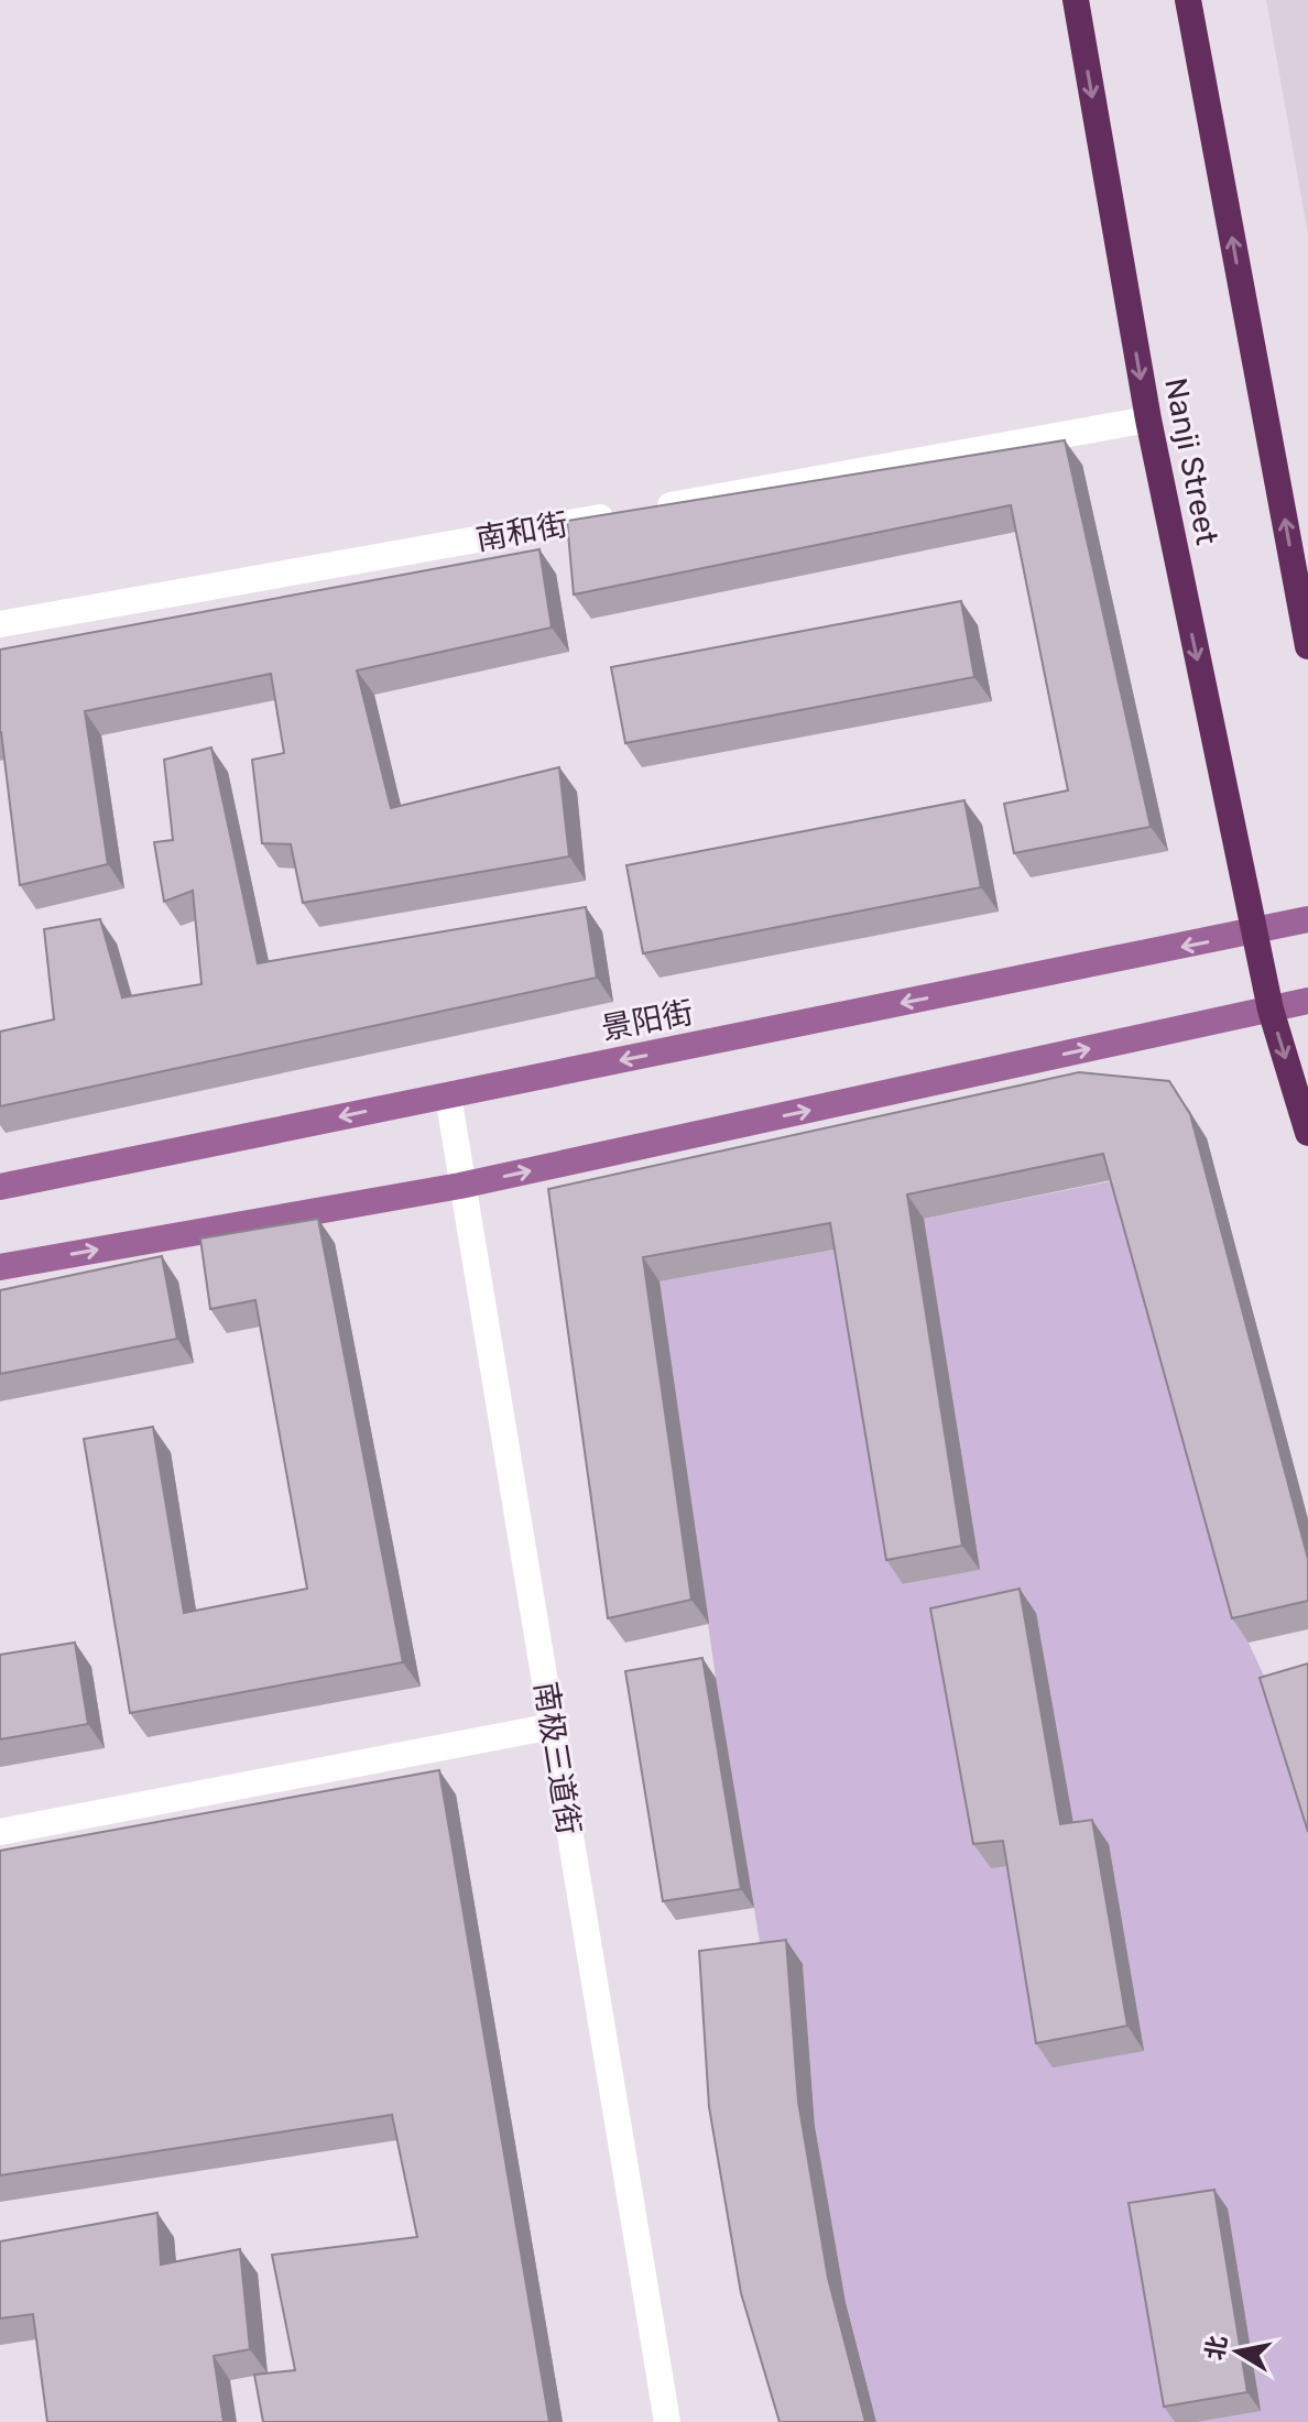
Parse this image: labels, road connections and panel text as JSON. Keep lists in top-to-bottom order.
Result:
{
  "streets": {
    "highway": ["Nanji Street"],
    "main road": ["景阳街"],
    "street": ["南和街", "南极三道街"]
  },
  "crossings": [
    ["Nanji Street", "南和街"],
    ["Nanji Street", "景阳街"],
    ["景阳街", "南极三道街"]
  ],
  "north": "left"
}
